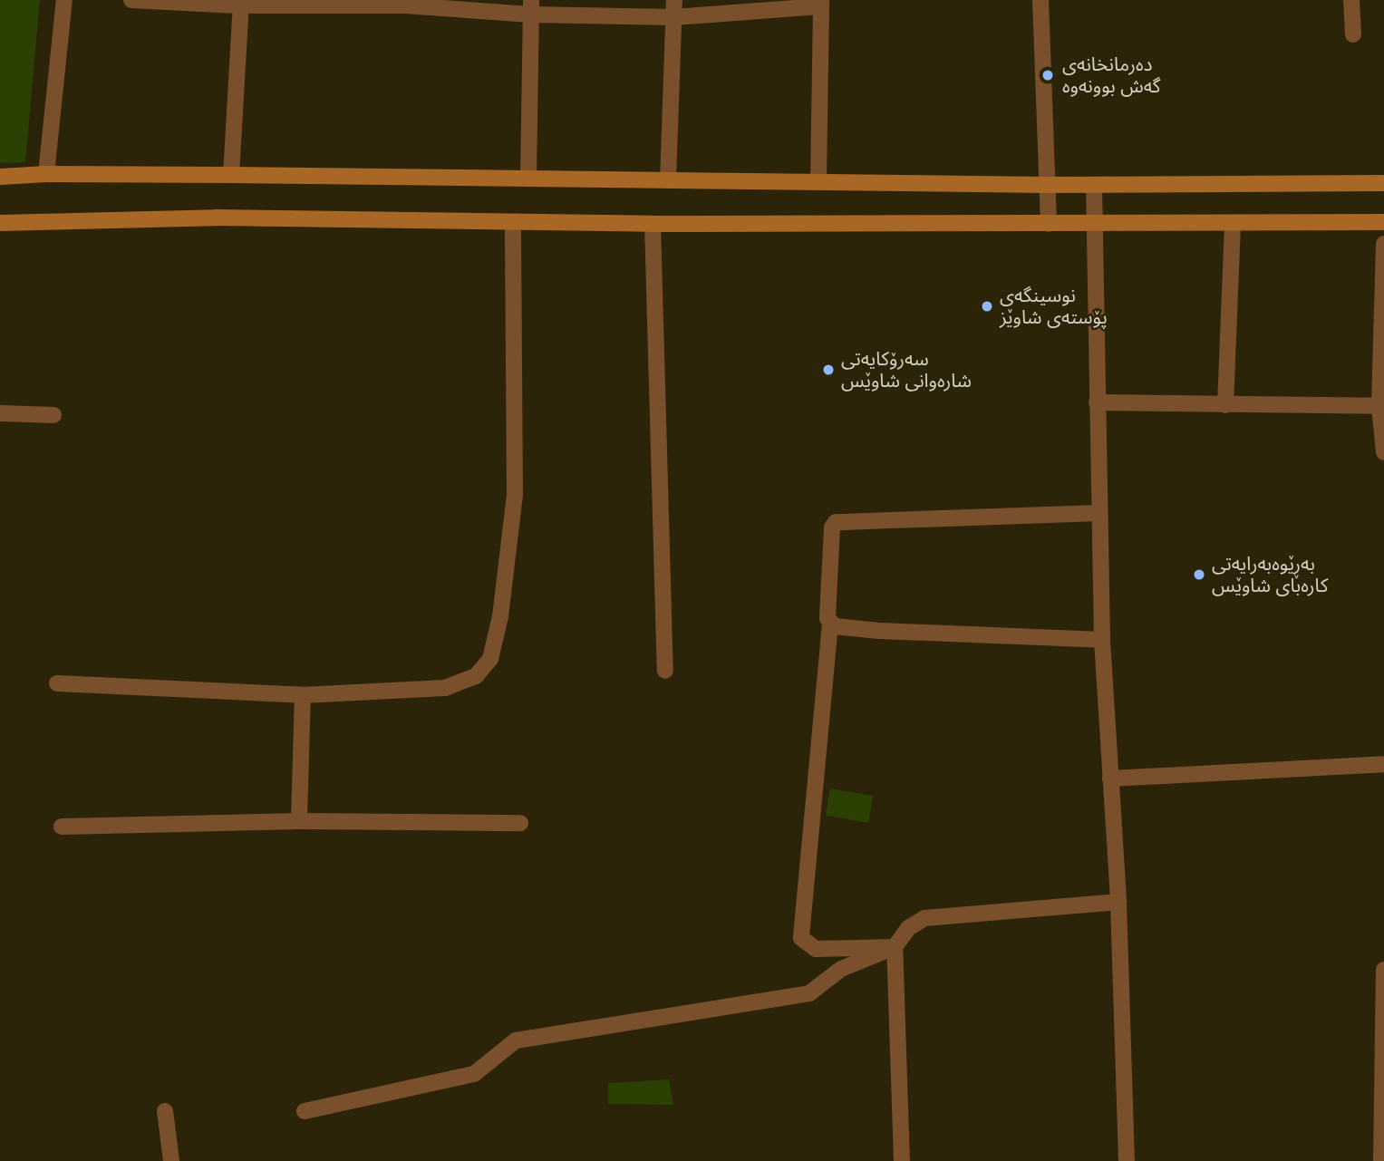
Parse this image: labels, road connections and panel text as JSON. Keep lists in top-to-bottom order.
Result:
{
  "places": [
    "دەرمانخانەی گەش بوونەوە",
    "نوسینگەی پۆستەی شاوێز",
    "سەرۆکایەتی شارەوانی شاوێس",
    "بەڕێوەبەرایەتی کارەبای شاوێس"
  ]
}
